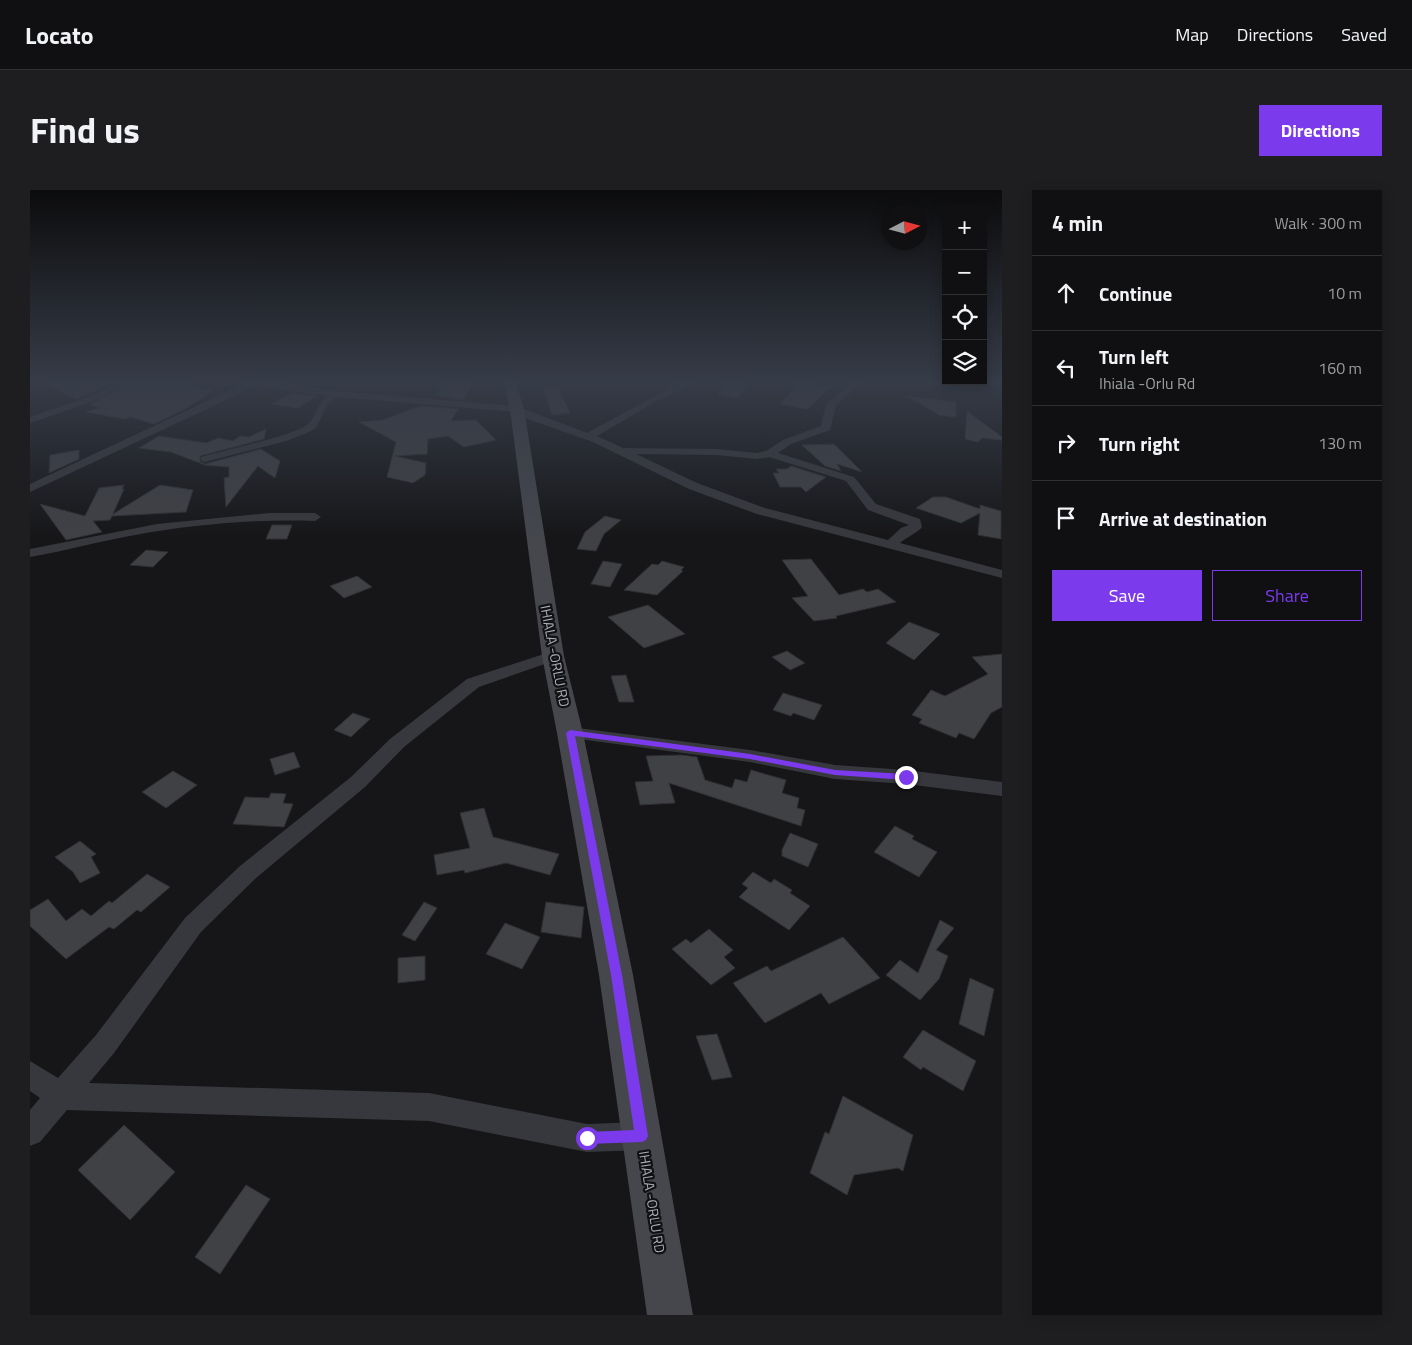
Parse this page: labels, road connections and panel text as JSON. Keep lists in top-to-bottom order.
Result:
{
  "streets": {
    "main road": ["IHIALA -ORLU RD"]
  },
  "north": "right",
  "page": {
    "header": "Locato",
    "nav": ["Map", "Directions", "Saved"],
    "title": "Find us",
    "buttons": [
      "Directions",
      ["Save", "Share"]
    ],
    "heading": ["4 min", "Walk · 300 m"],
    "map_buttons": ["+", "−"],
    "list": [
      ["Continue", "10 m"],
      ["Turn left", "Ihiala -Orlu Rd", "160 m"],
      ["Turn right", "130 m"],
      "Arrive at destination"
    ]
  }
}
